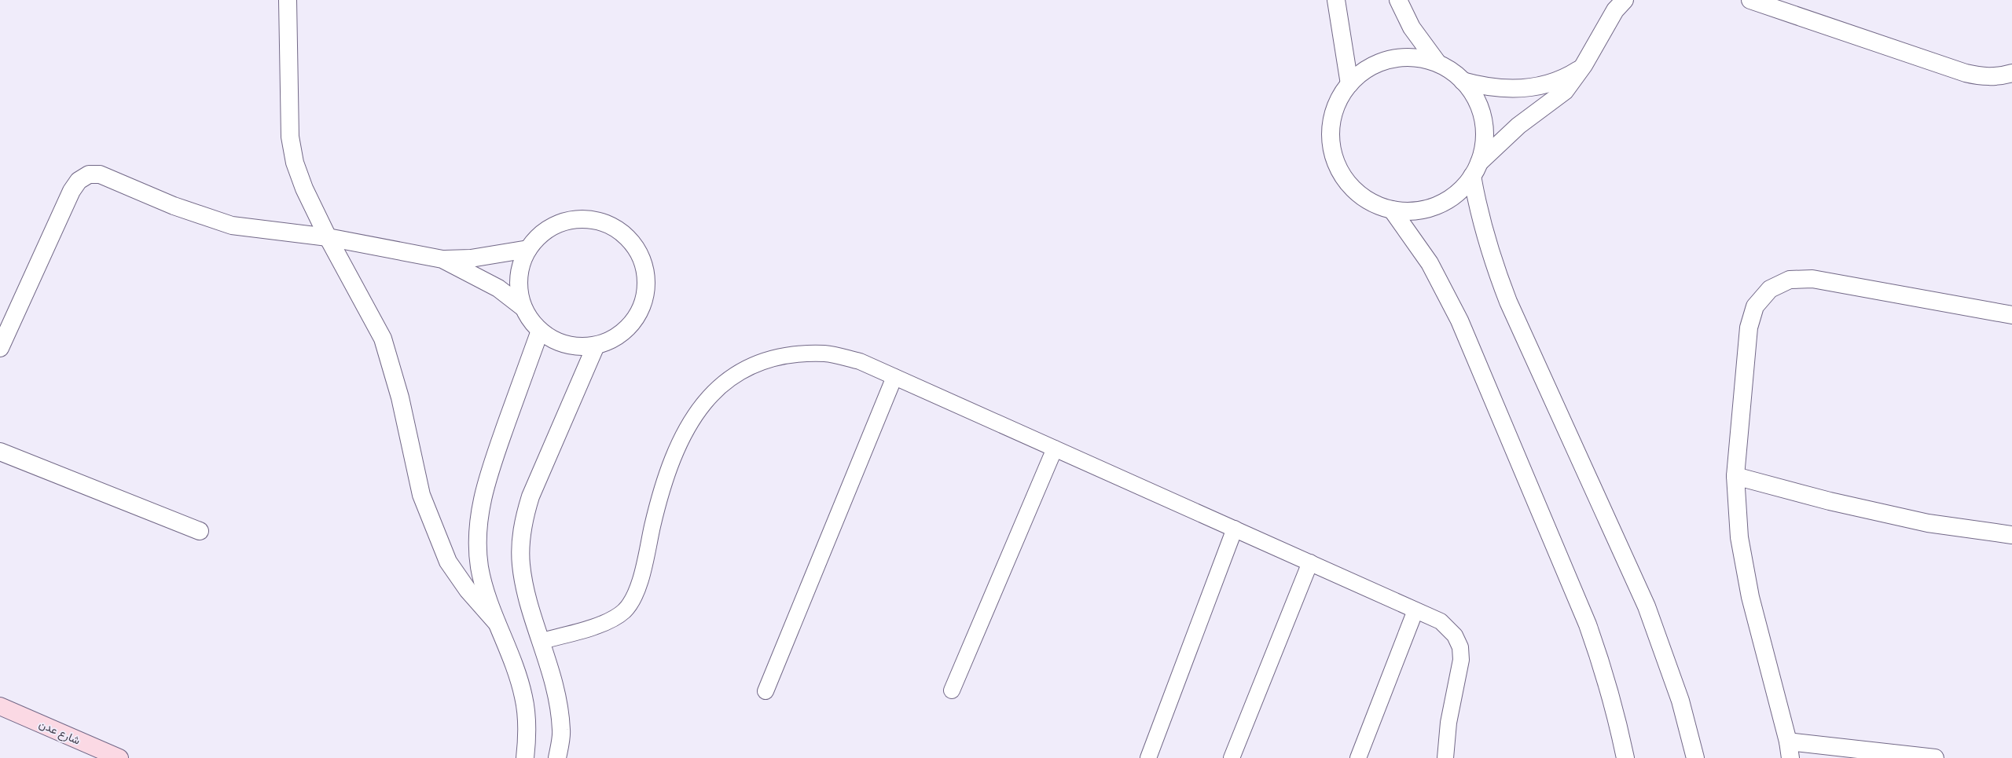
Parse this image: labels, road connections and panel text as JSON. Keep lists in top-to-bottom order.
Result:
{
  "streets": {
    "street": ["شارع عدن"]
  }
}
